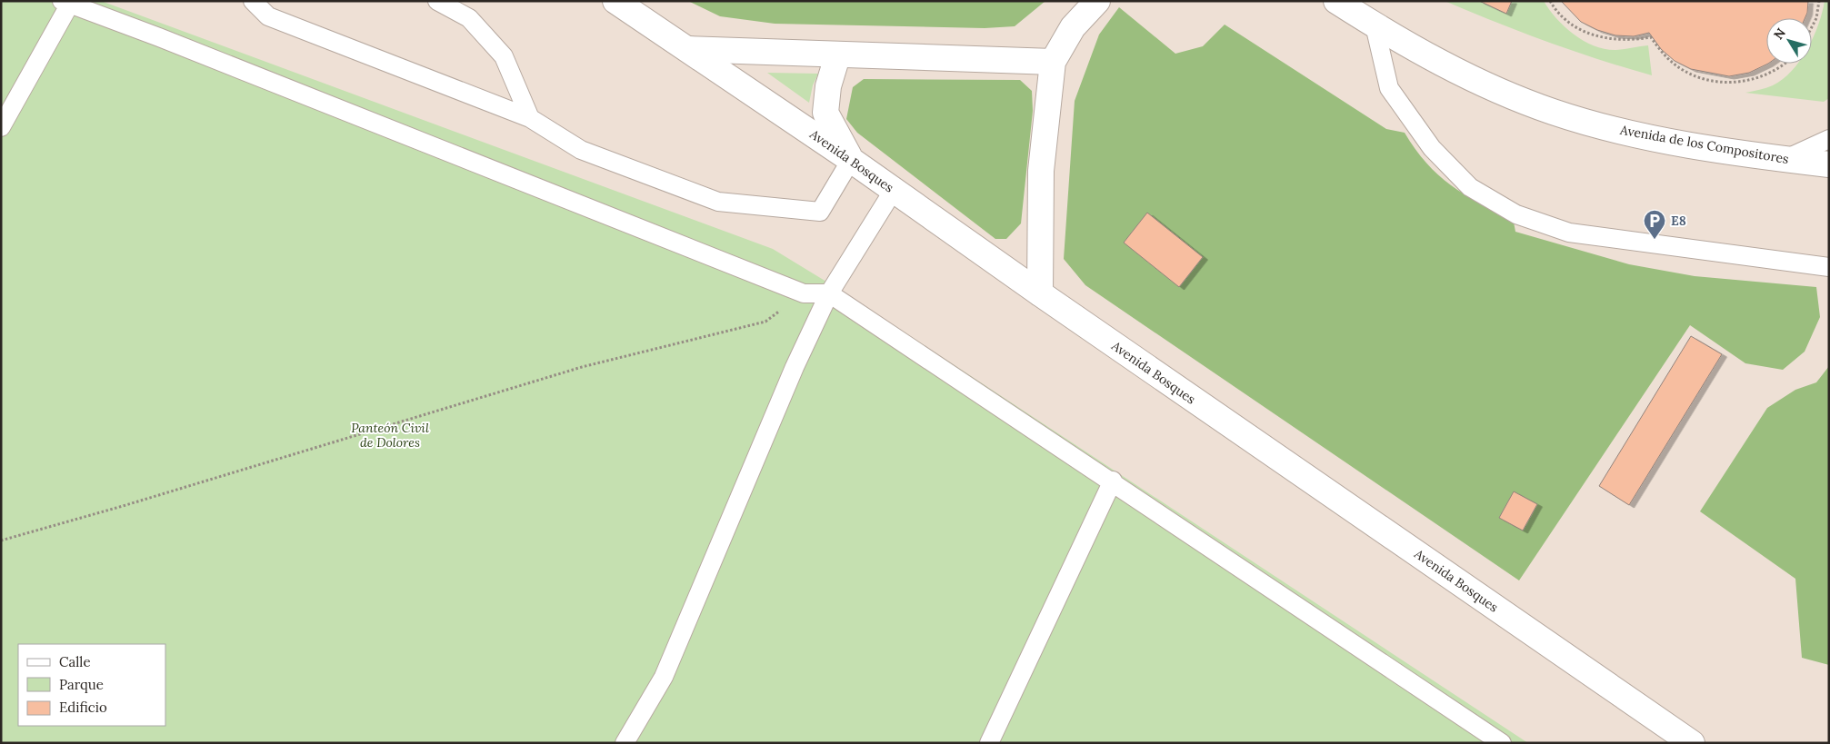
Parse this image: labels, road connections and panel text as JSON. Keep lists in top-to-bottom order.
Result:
{
  "streets": {
    "street": ["Avenida de los Compositores", "Avenida Bosques"]
  },
  "parks": ["Panteón Civil de Dolores"],
  "places": {
    "parking": ["E8"]
  },
  "legend": ["Calle", "Parque", "Edificio"],
  "north": "top left"
}
